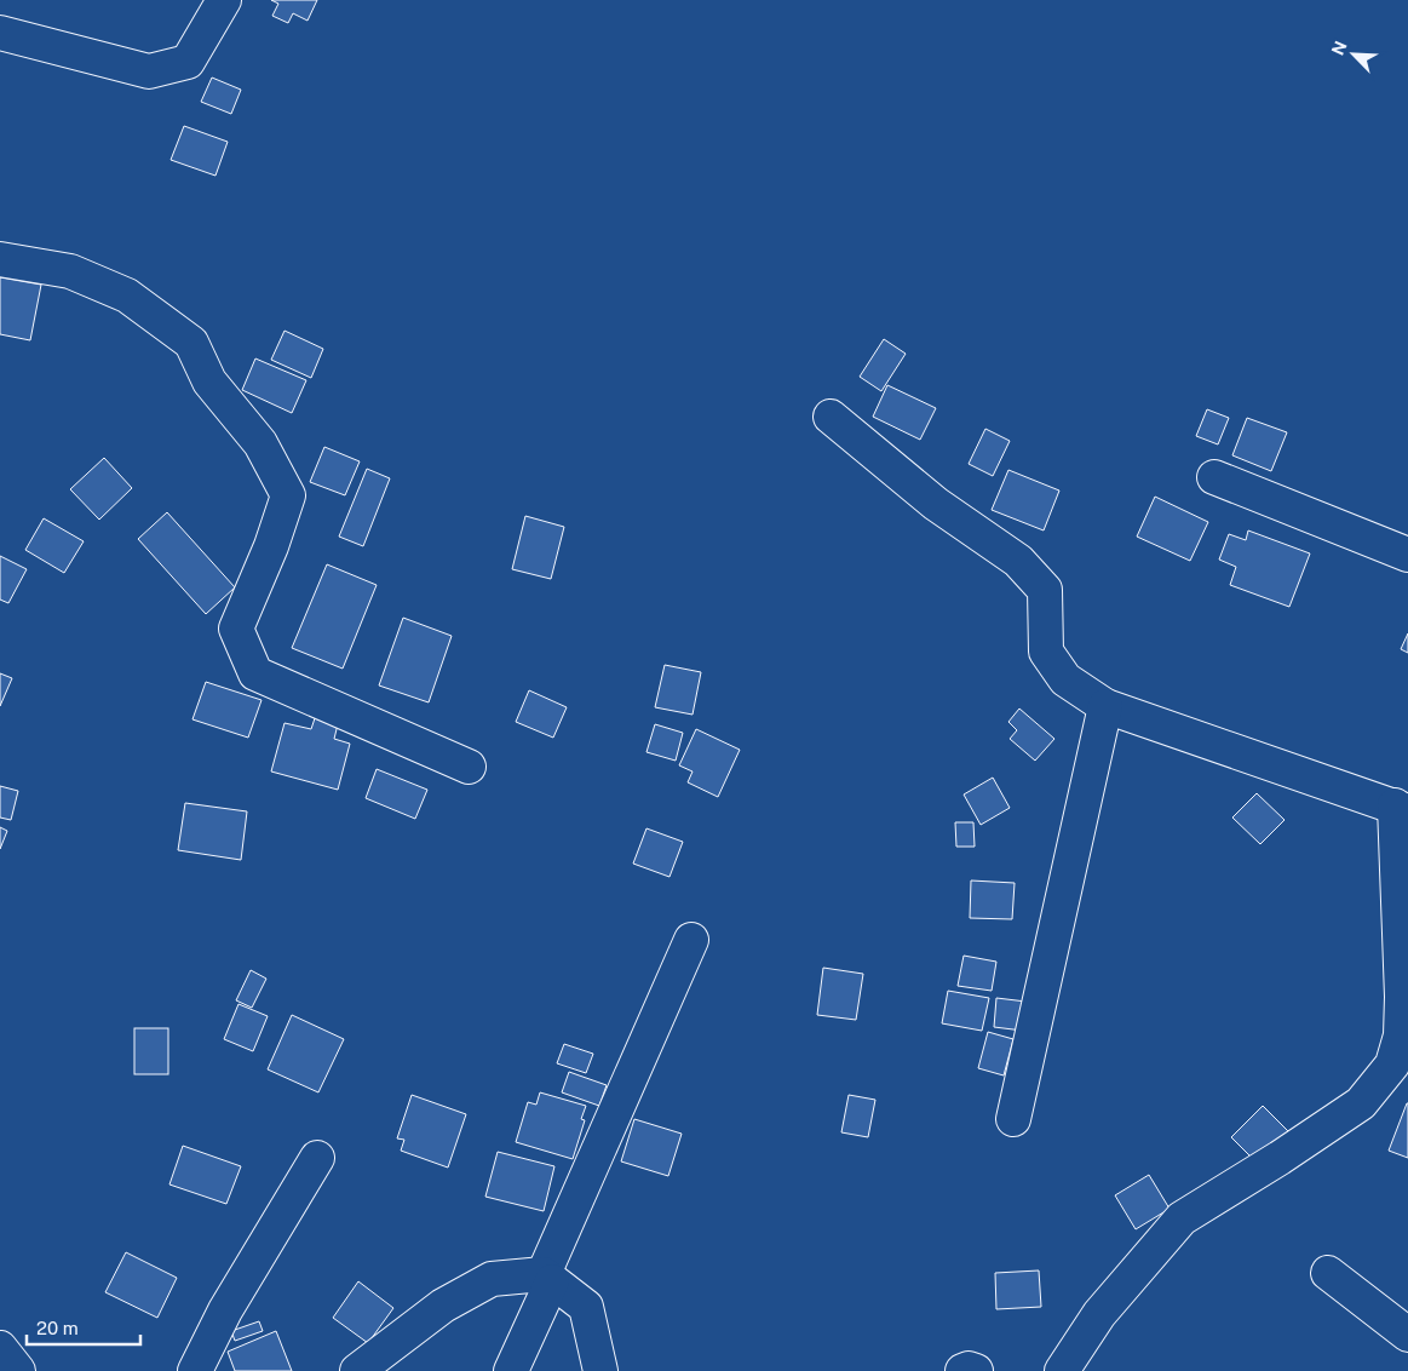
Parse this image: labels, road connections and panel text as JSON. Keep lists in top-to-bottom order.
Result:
{
  "scale_bar": "20 m",
  "north": "top left"
}
